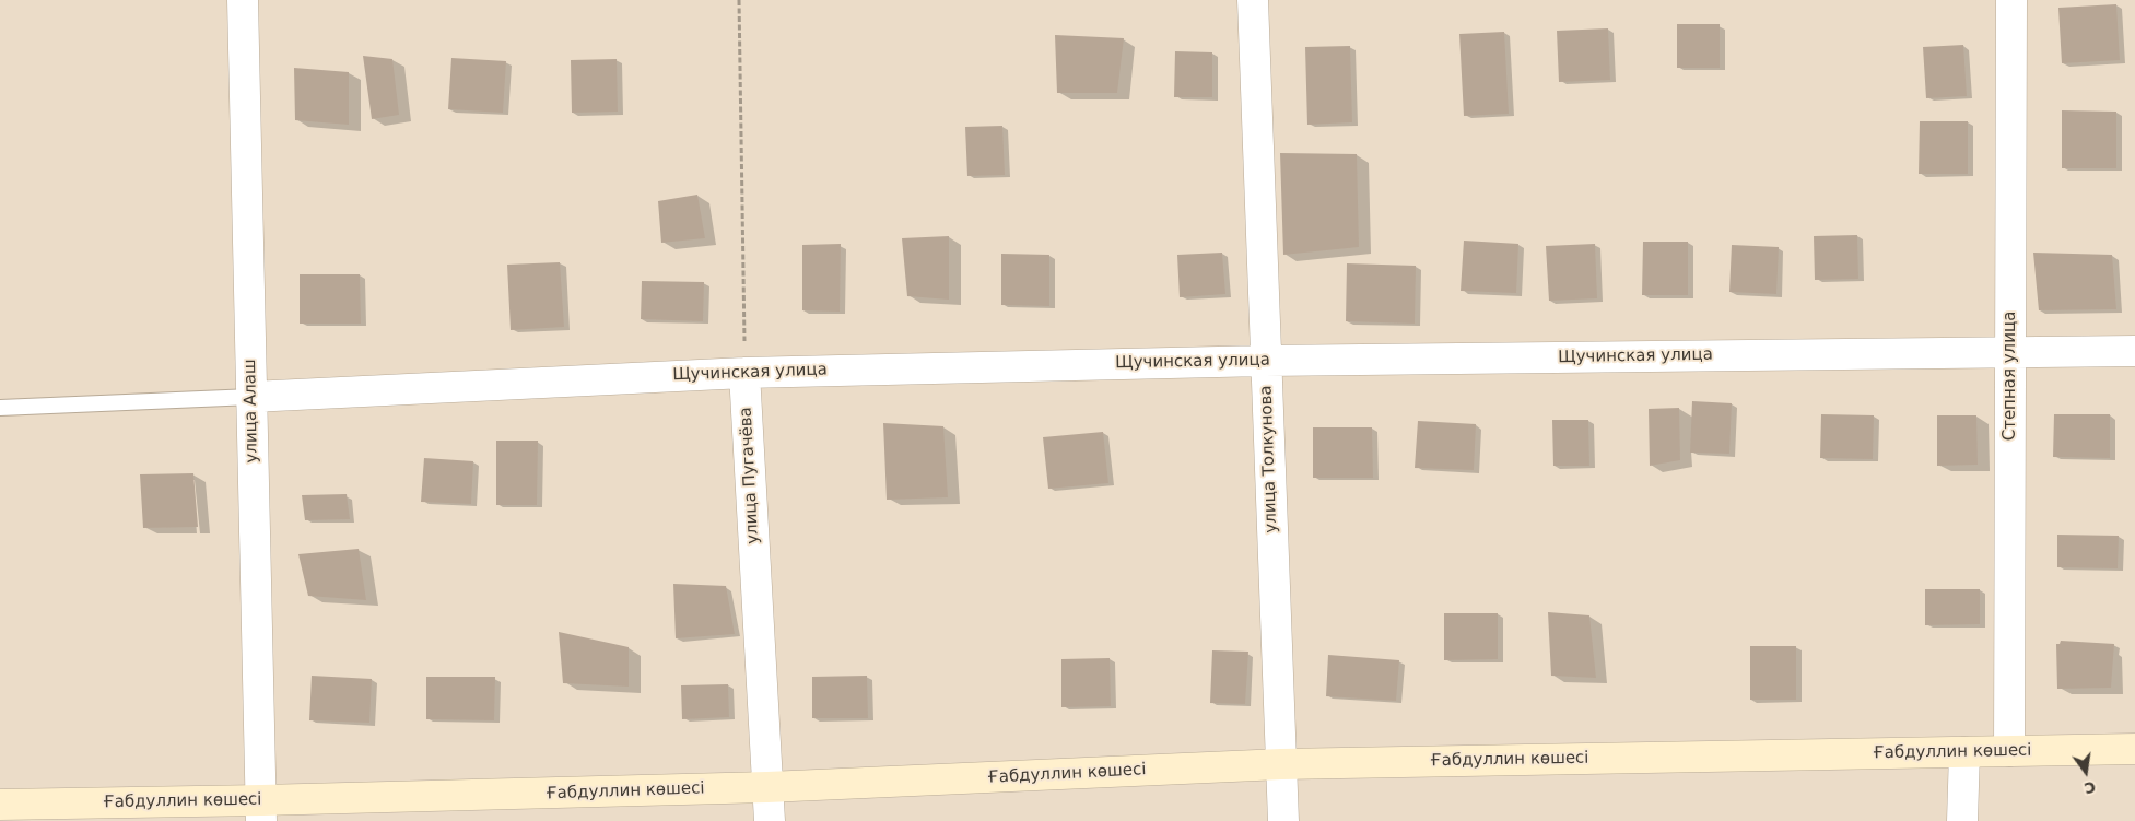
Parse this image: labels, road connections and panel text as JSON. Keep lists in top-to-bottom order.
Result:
{
  "streets": {
    "street": [
      "Щучинская улица",
      "Степная улица",
      "улица Алаш",
      "улица Толкунова",
      "улица Пугачёва",
      "Ғабдуллин көшесі"
    ]
  },
  "crossings": [
    ["Щучинская улица", "Степная улица"],
    ["Щучинская улица", "улица Алаш"],
    ["Щучинская улица", "улица Толкунова"],
    ["Щучинская улица", "улица Пугачёва"],
    ["Степная улица", "Ғабдуллин көшесі"],
    ["улица Алаш", "Ғабдуллин көшесі"],
    ["улица Толкунова", "Ғабдуллин көшесі"],
    ["улица Пугачёва", "Ғабдуллин көшесі"]
  ],
  "north": "bottom"
}
